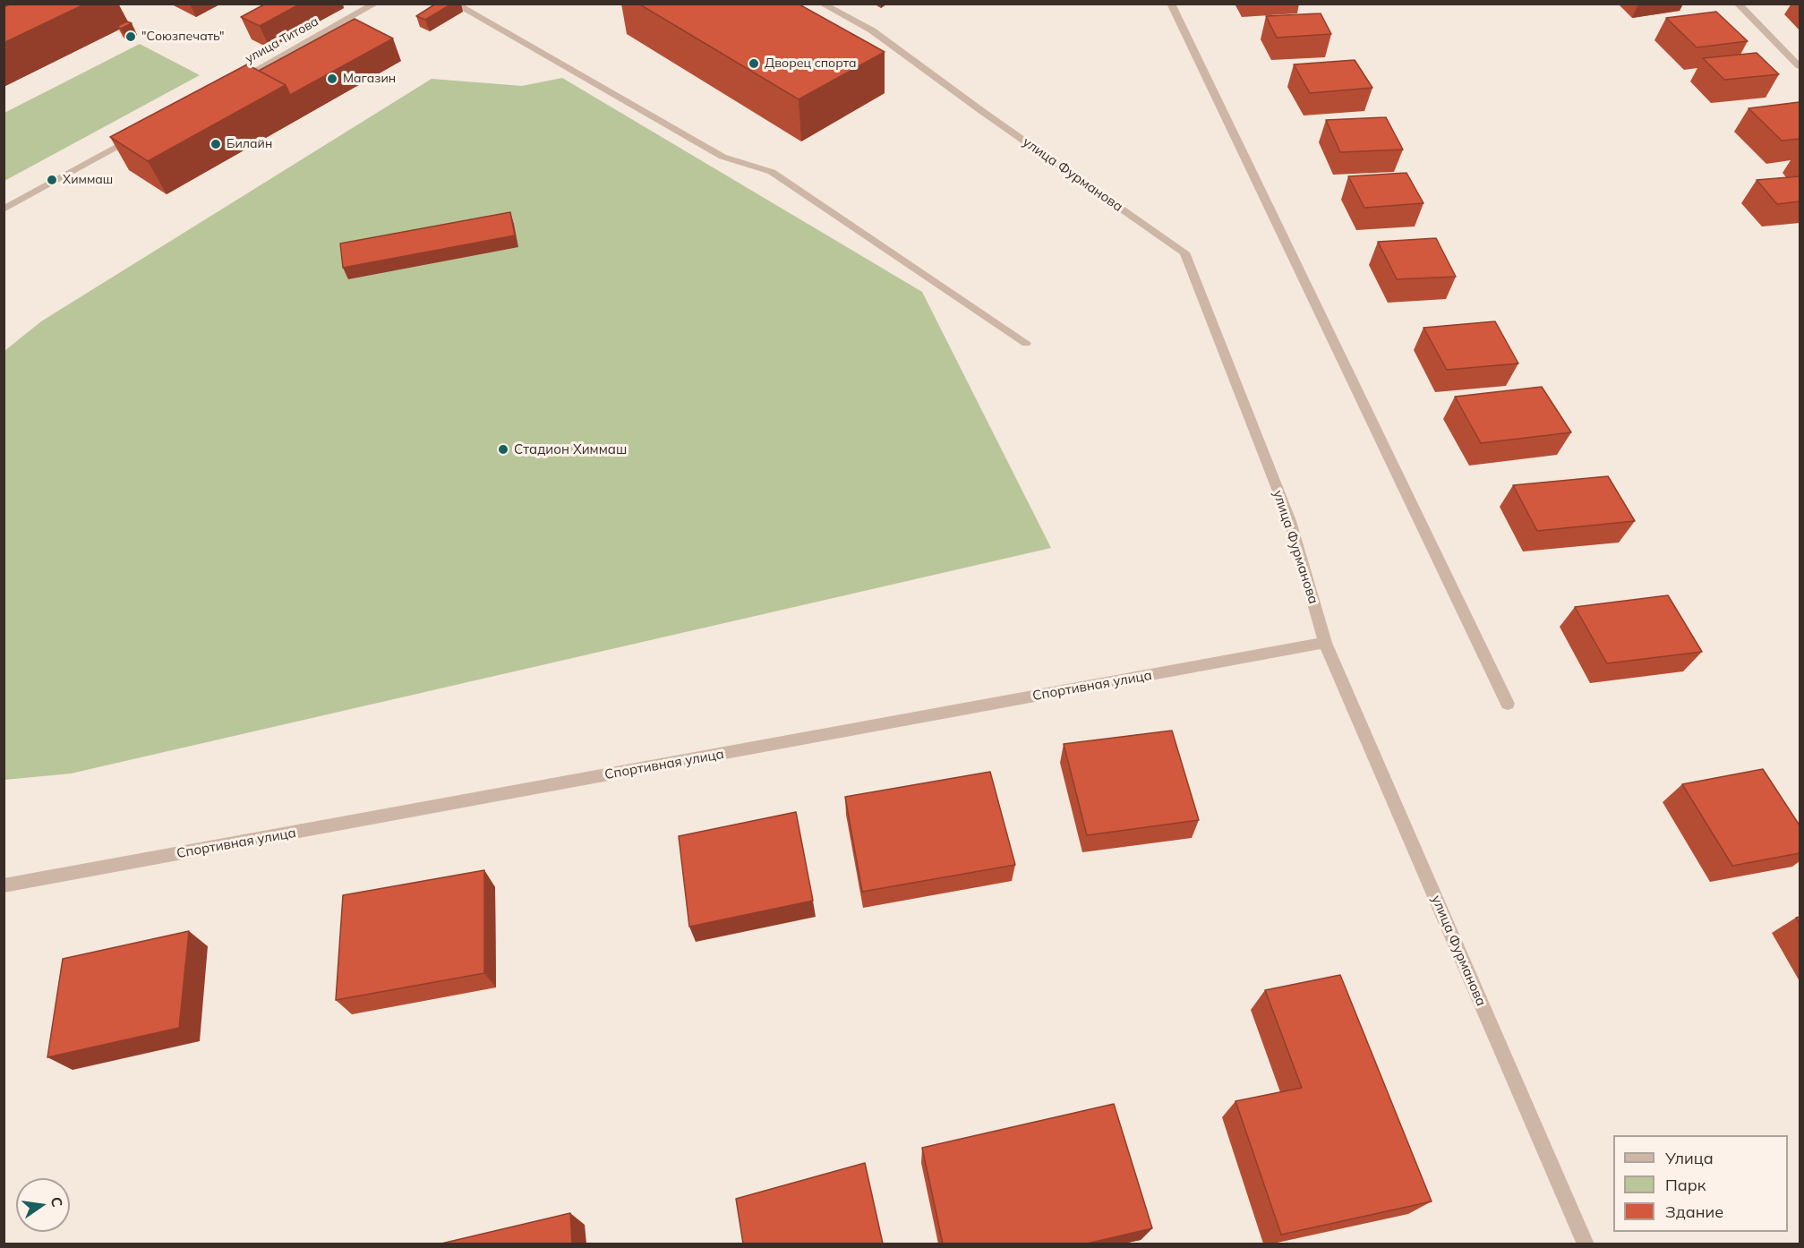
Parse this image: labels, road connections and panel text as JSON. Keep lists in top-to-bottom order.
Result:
{
  "streets": {
    "street": ["улица Титова", "улица Фурманова", "Спортивная улица"]
  },
  "crossings": [
    ["улица Фурманова", "Спортивная улица"]
  ],
  "places": [
    "\"Союзпечать\"",
    "Дворец спорта",
    "Магазин",
    "Билайн",
    "Химмаш",
    "Стадион Химмаш"
  ],
  "legend": ["Улица", "Парк", "Здание"],
  "north": "right"
}
